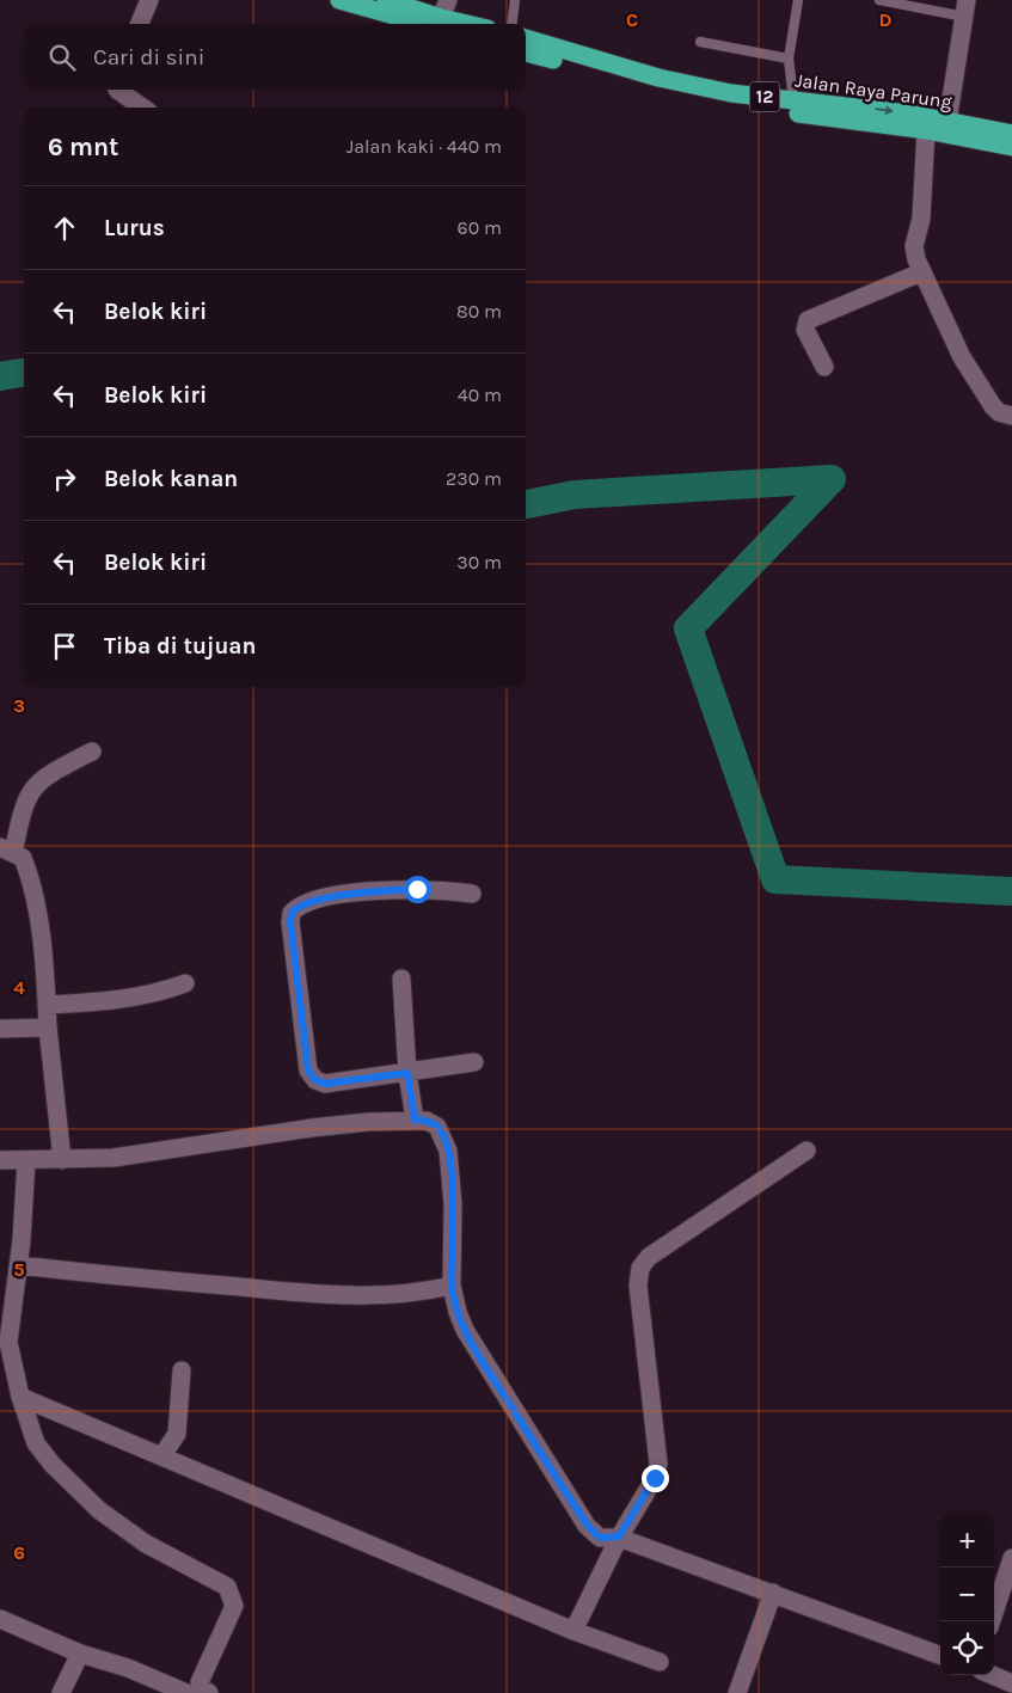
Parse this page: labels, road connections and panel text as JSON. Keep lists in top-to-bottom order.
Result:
{
  "streets": {
    "highway": ["Jalan Raya Parung", "12"]
  },
  "page": {
    "search": "Cari di sini",
    "heading": ["6 mnt", "Jalan kaki · 440 m"],
    "list": [
      ["Lurus", "60 m"],
      ["Belok kiri", "80 m"],
      ["Belok kiri", "40 m"],
      ["Belok kanan", "230 m"],
      ["Belok kiri", "30 m"],
      "Tiba di tujuan"
    ],
    "map_buttons": ["+", "−"]
  },
  "grid": {
    "columns": ["C", "D"],
    "rows": [
      "3",
      "4",
      "5",
      "6"
    ]
  }
}
